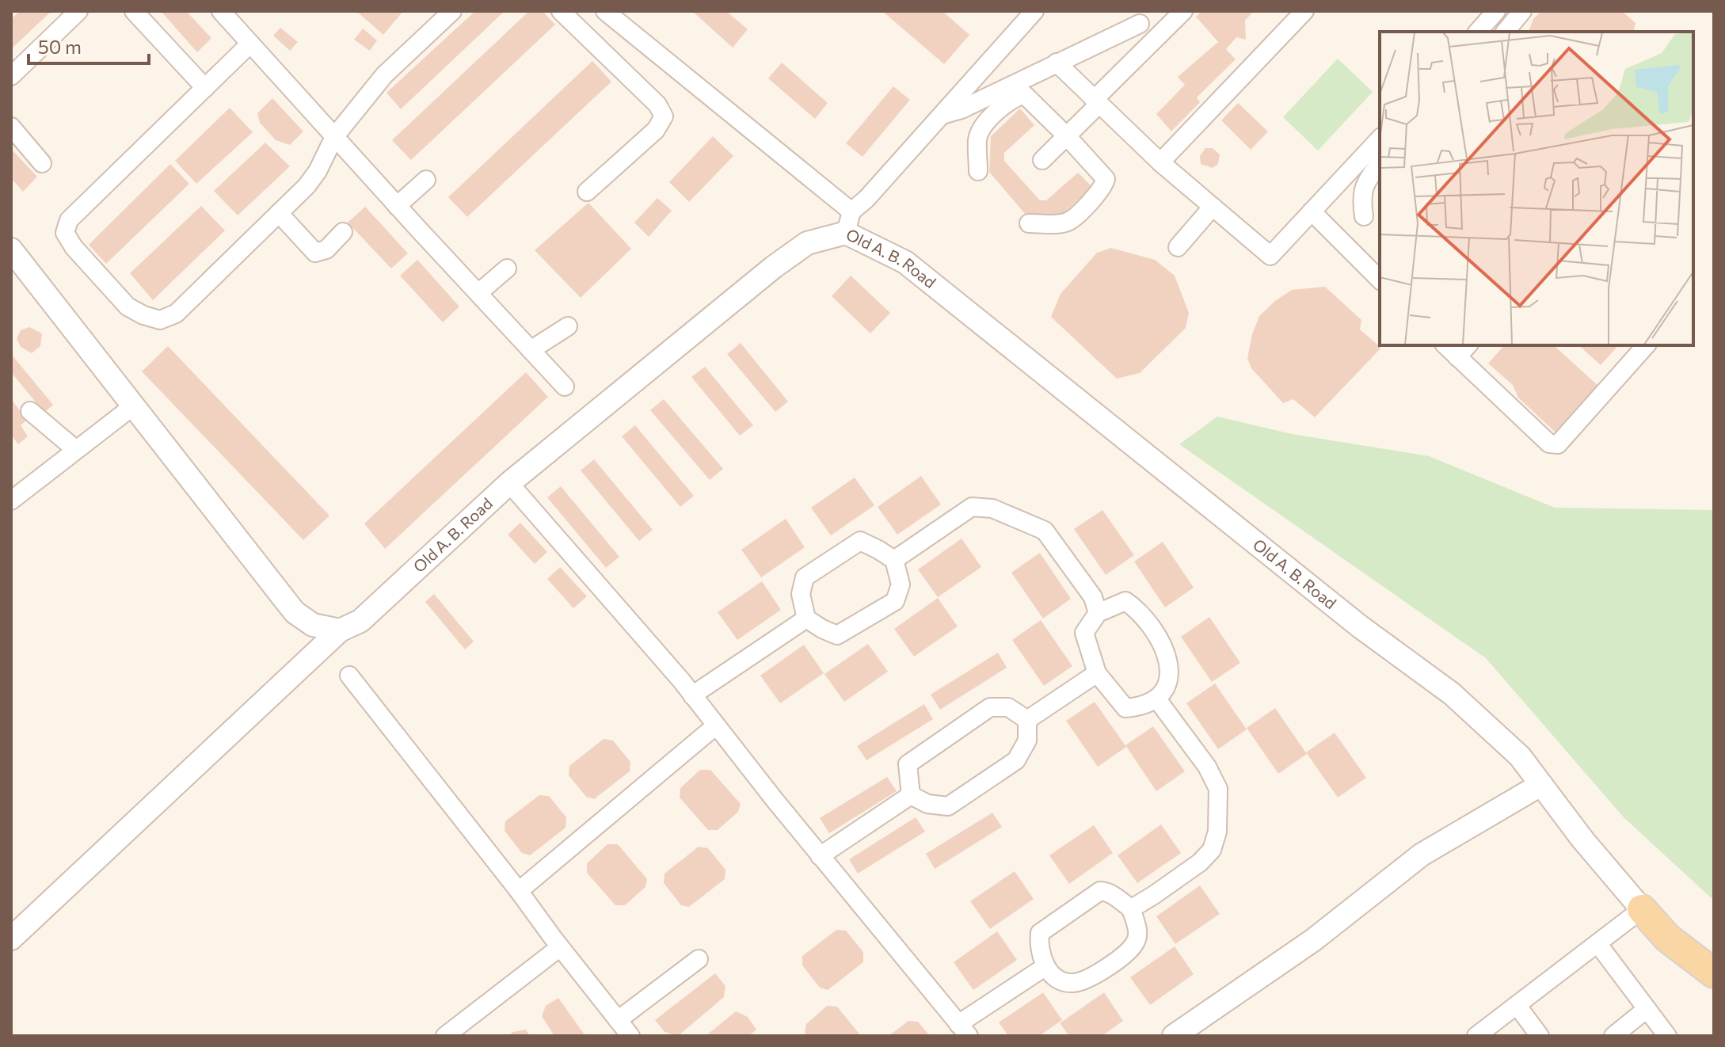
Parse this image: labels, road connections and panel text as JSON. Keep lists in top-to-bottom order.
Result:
{
  "streets": {
    "main road": ["Old A. B. Road"]
  },
  "scale_bar": "50 m"
}
